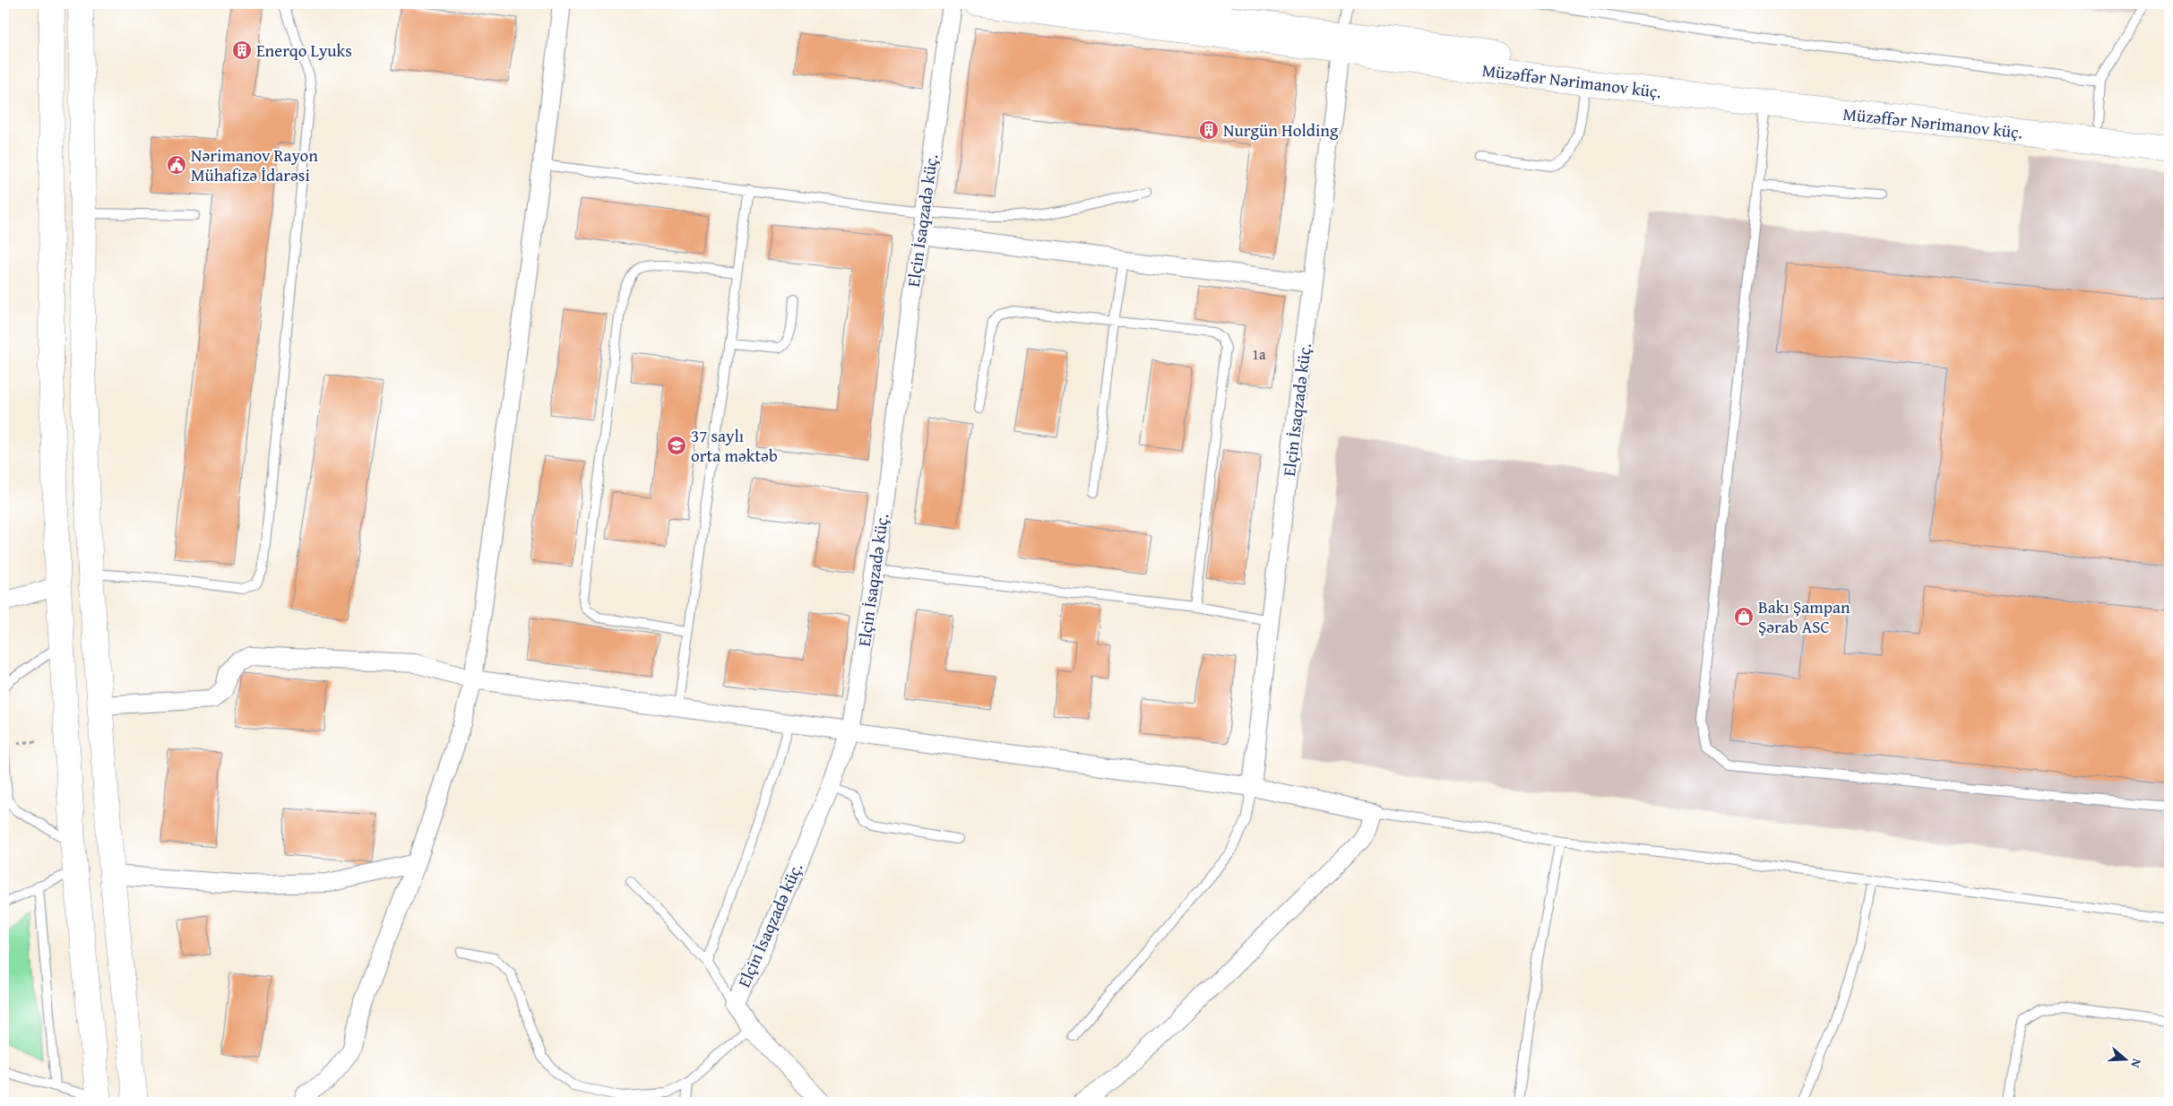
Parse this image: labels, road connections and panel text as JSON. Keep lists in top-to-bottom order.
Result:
{
  "streets": {
    "main road": ["Müzəffər Nərimanov küç."],
    "street": ["Elçin İsaqzadə küç."]
  },
  "crossings": [
    ["Müzəffər Nərimanov küç.", "Elçin İsaqzadə küç."]
  ],
  "places": {
    "building": ["Enerqo Lyuks", "Nurgün Holding"],
    "public building": ["Nərimanov Rayon Mühafizə İdarəsi"],
    "school or university": ["37 saylı orta məktəb"],
    "shop": ["Bakı Şampan Şərab ASC"]
  },
  "house_numbers": ["1a"],
  "north": "right"
}
